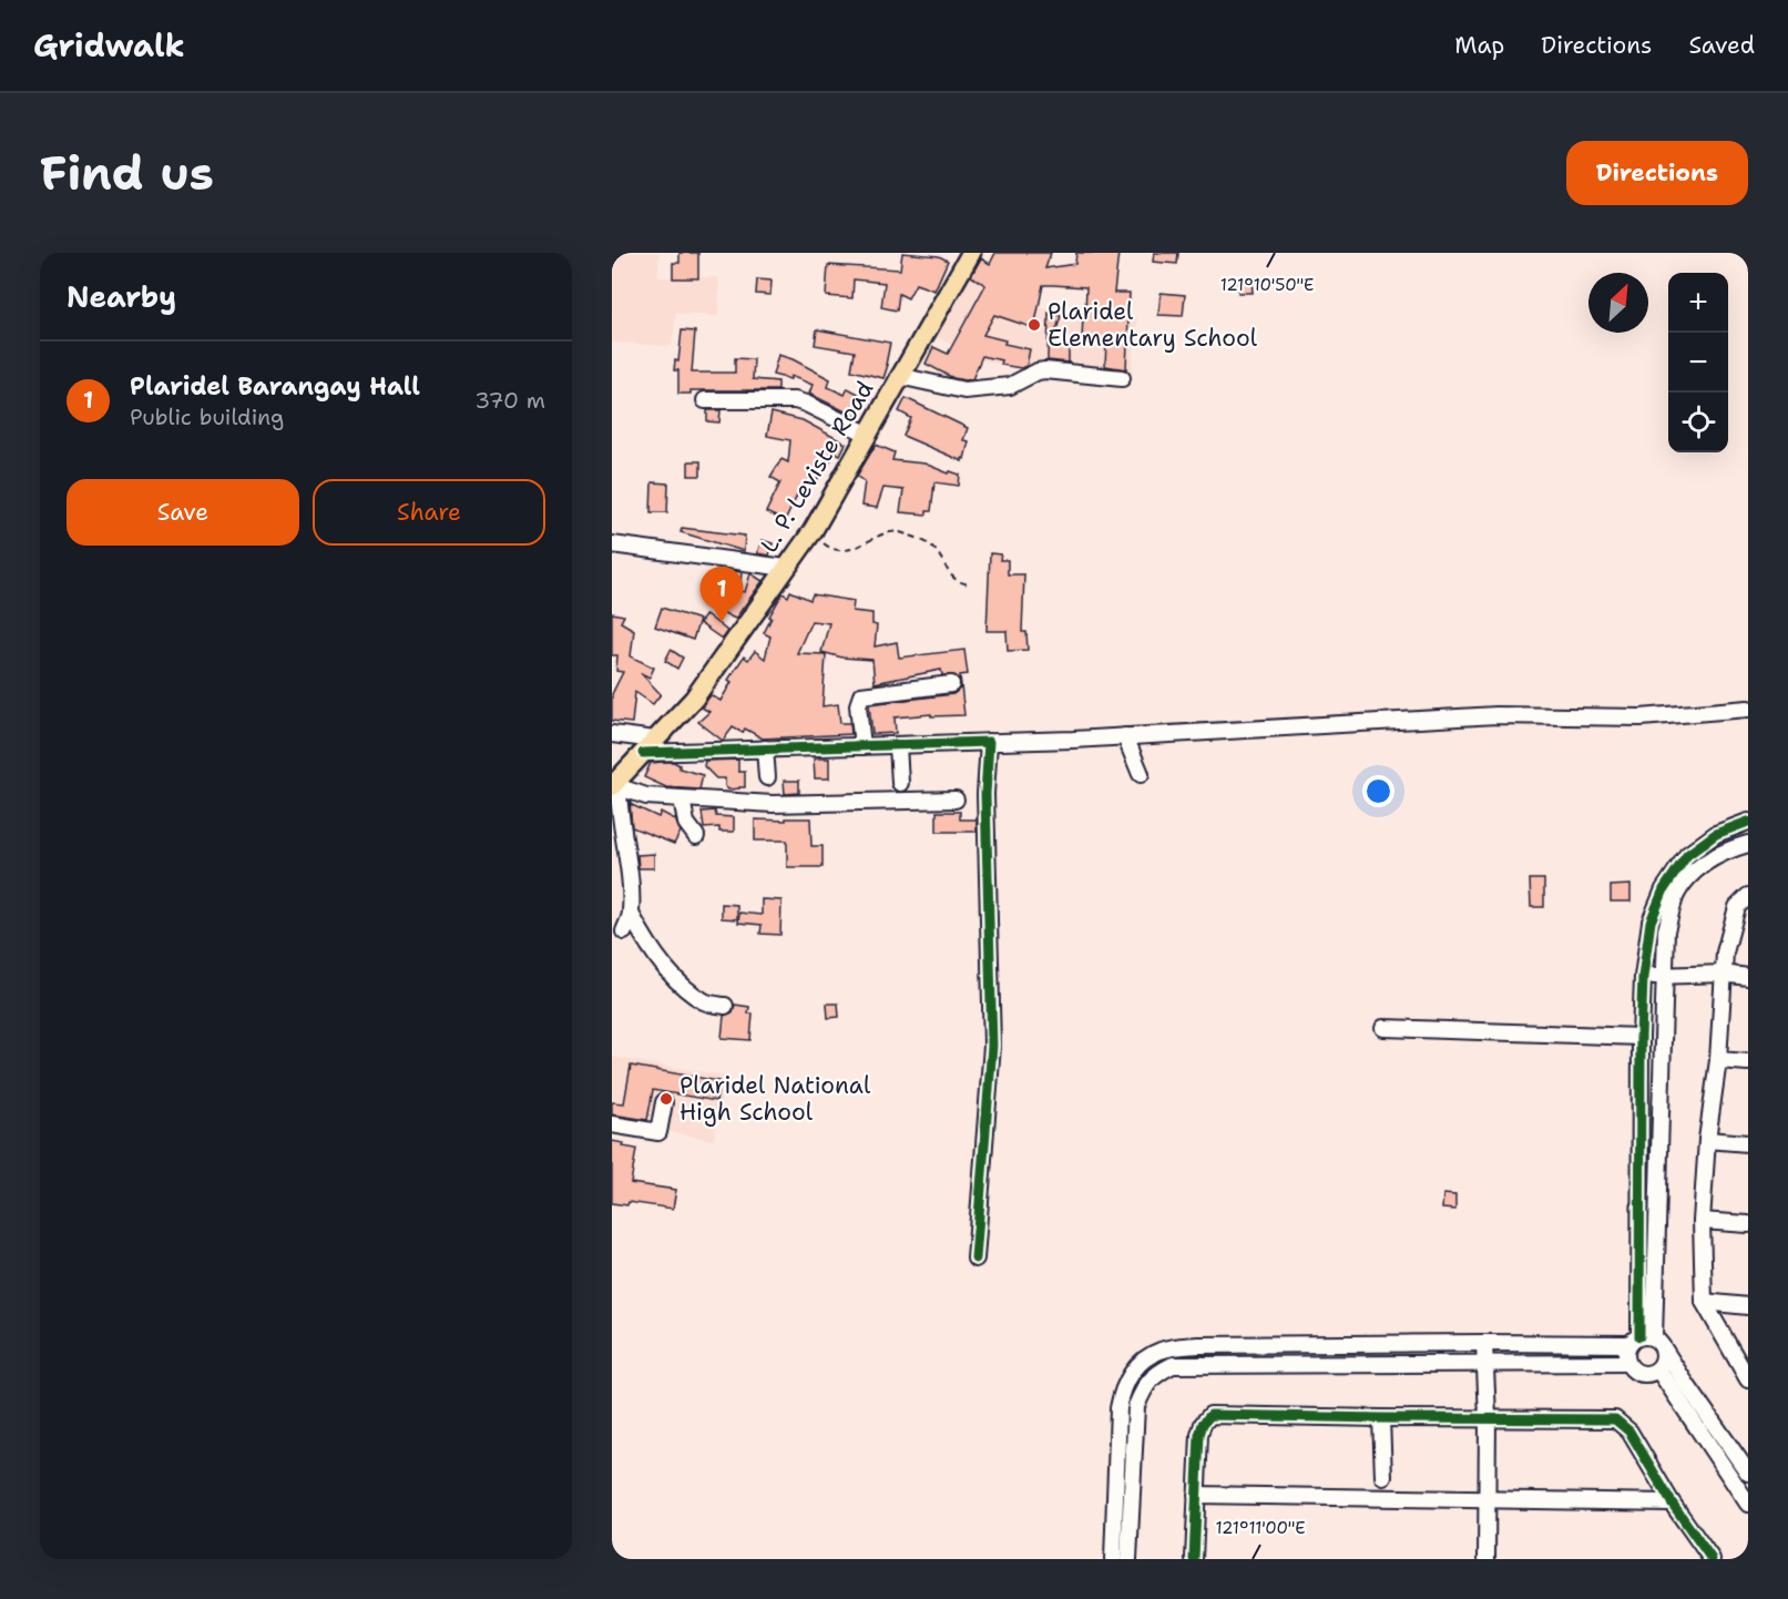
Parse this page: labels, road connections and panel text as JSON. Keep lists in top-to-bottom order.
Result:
{
  "streets": {
    "main road": ["L. P. Leviste Road"]
  },
  "places": ["Plaridel Elementary School", "Plaridel National High School"],
  "north": "top right",
  "page": {
    "header": "Gridwalk",
    "nav": ["Map", "Directions", "Saved"],
    "buttons": [
      "Directions",
      ["Save", "Share"]
    ],
    "title": "Find us",
    "heading": "Nearby",
    "map_buttons": ["+", "−"],
    "list": [
      {
        "mark": "1",
        "name": "Plaridel Barangay Hall",
        "note": "Public building",
        "value": "370 m"
      }
    ],
    "pins": "1"
  },
  "coordinates": ["121°10'50\"E", "121°11'00\"E"]
}
